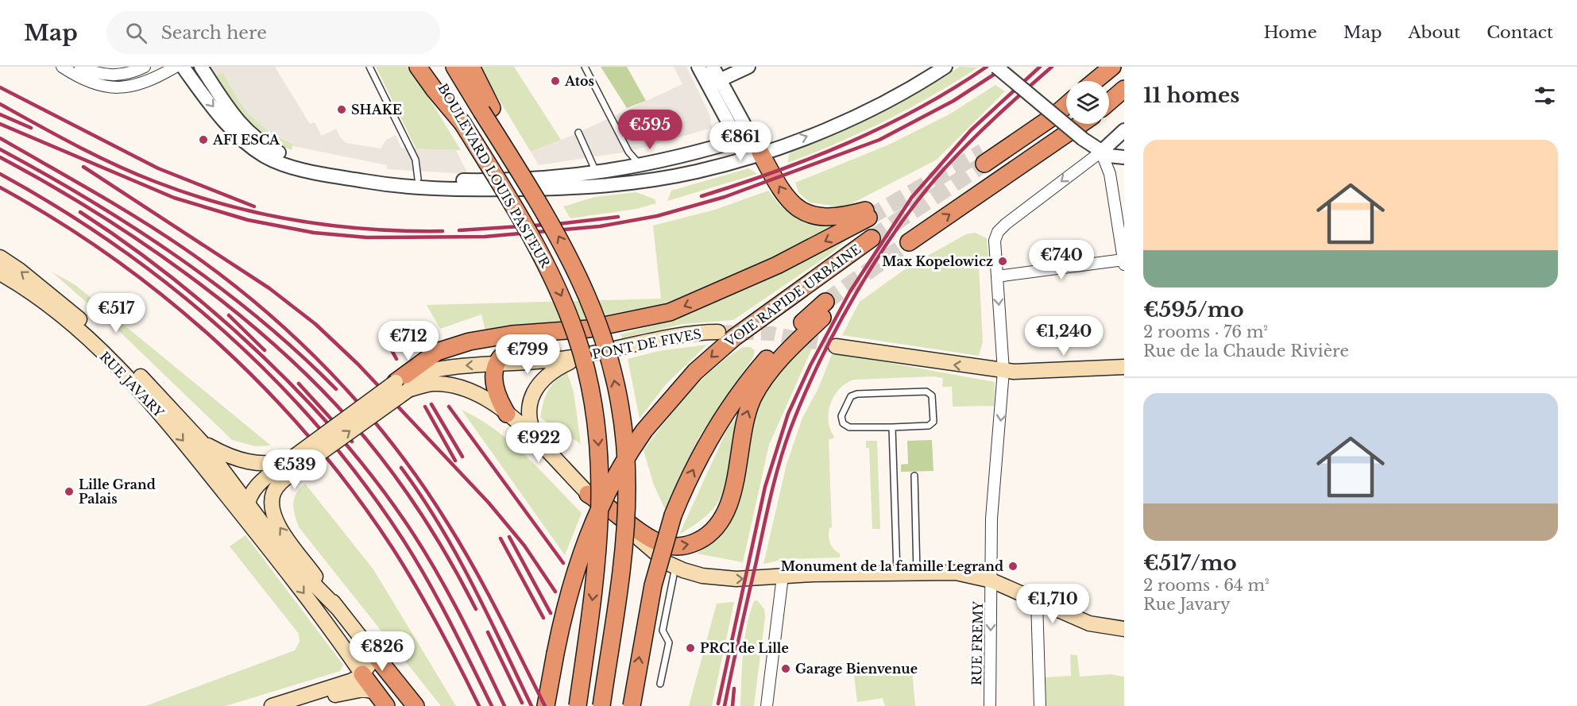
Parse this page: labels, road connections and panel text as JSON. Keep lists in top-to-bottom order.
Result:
{
  "streets": {
    "highway": ["BOULEVARD LOUIS PASTEUR", "VOIE RAPIDE URBAINE"],
    "main road": ["PONT DE FIVES", "RUE JAVARY"],
    "street": ["RUE FREMY"]
  },
  "places": [
    "Atos",
    "SHAKE",
    "AFI ESCA",
    "Max Kopelowicz",
    "Lille Grand Palais",
    "Monument de la famille Legrand",
    "PRCI de Lille",
    "Garage Bienvenue"
  ],
  "page": {
    "header": "Map",
    "search": "Search here",
    "nav": [
      "Home",
      "Map",
      "About",
      "Contact"
    ],
    "heading": "11 homes",
    "price": [
      "€595",
      "€861",
      "€740",
      "€517",
      "€1,240",
      "€712",
      "€799",
      "€922",
      "€539",
      "€1,710",
      "€826"
    ],
    "list": [
      {
        "name": "€595/mo",
        "note": "2 rooms · 76 m² · Rue de la Chaude Rivière"
      },
      {
        "name": "€517/mo",
        "note": "2 rooms · 64 m² · Rue Javary"
      }
    ]
  }
}
